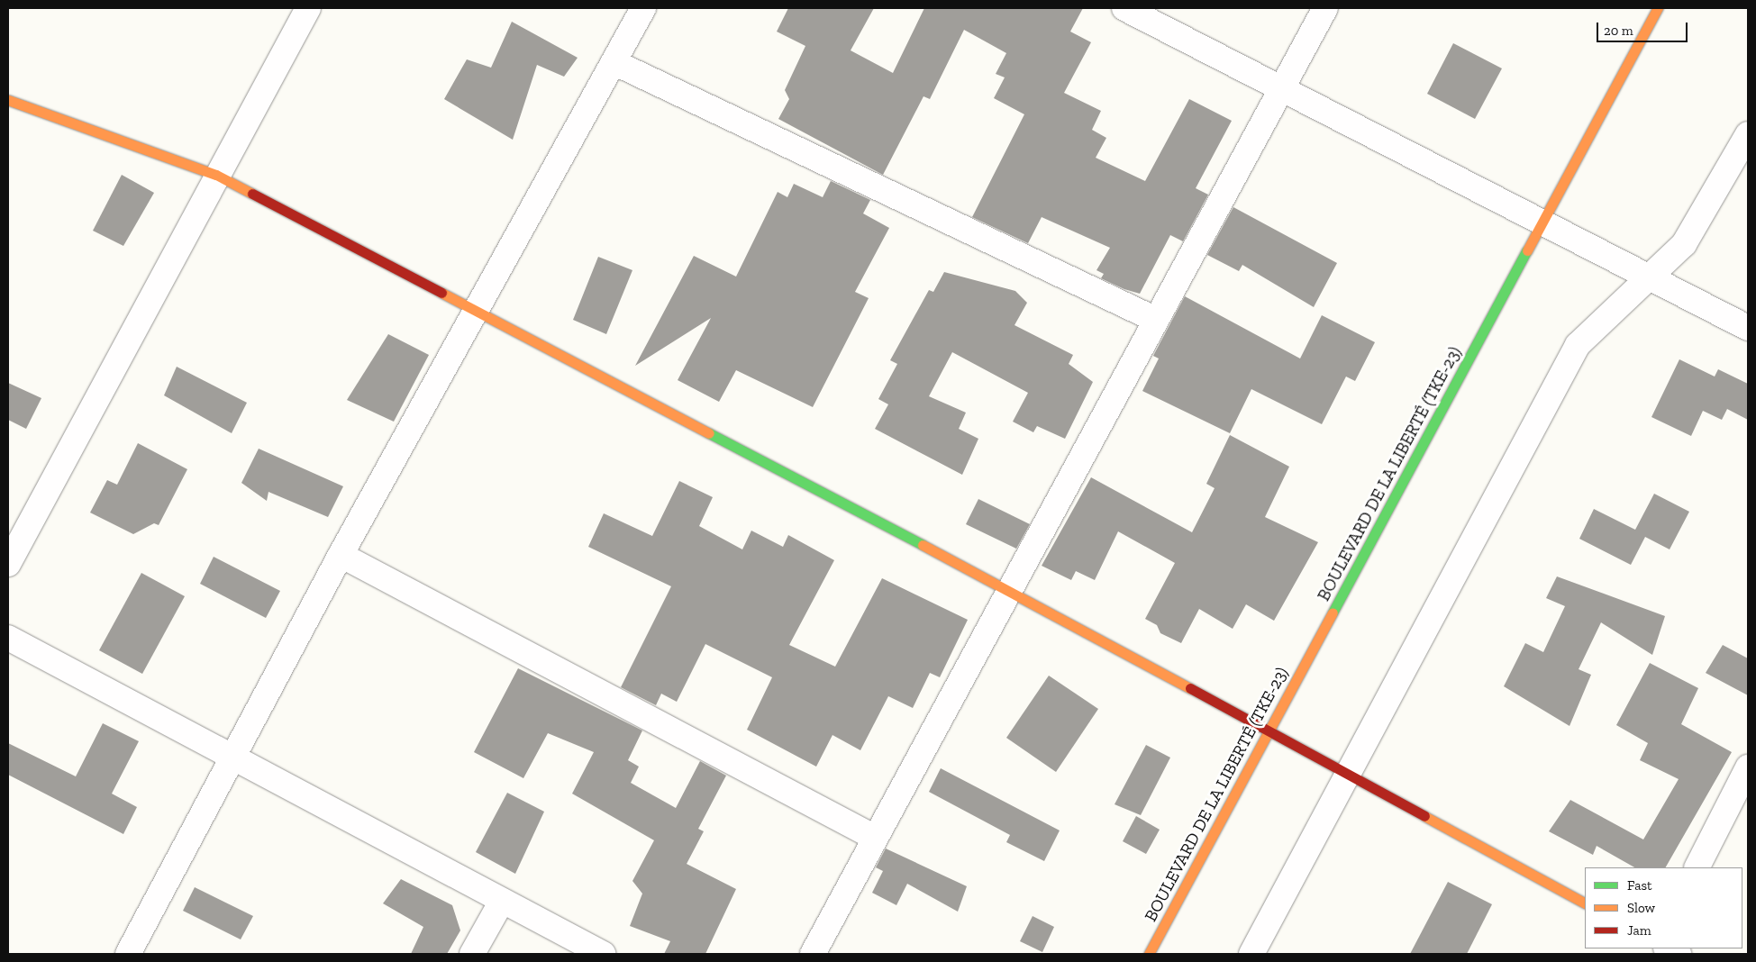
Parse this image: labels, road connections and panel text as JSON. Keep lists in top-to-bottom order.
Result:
{
  "streets": {
    "street": ["BOULEVARD DE LA LIBERTÉ (TKE-23)"]
  },
  "legend": ["Fast", "Slow", "Jam"],
  "scale_bar": "20 m"
}
